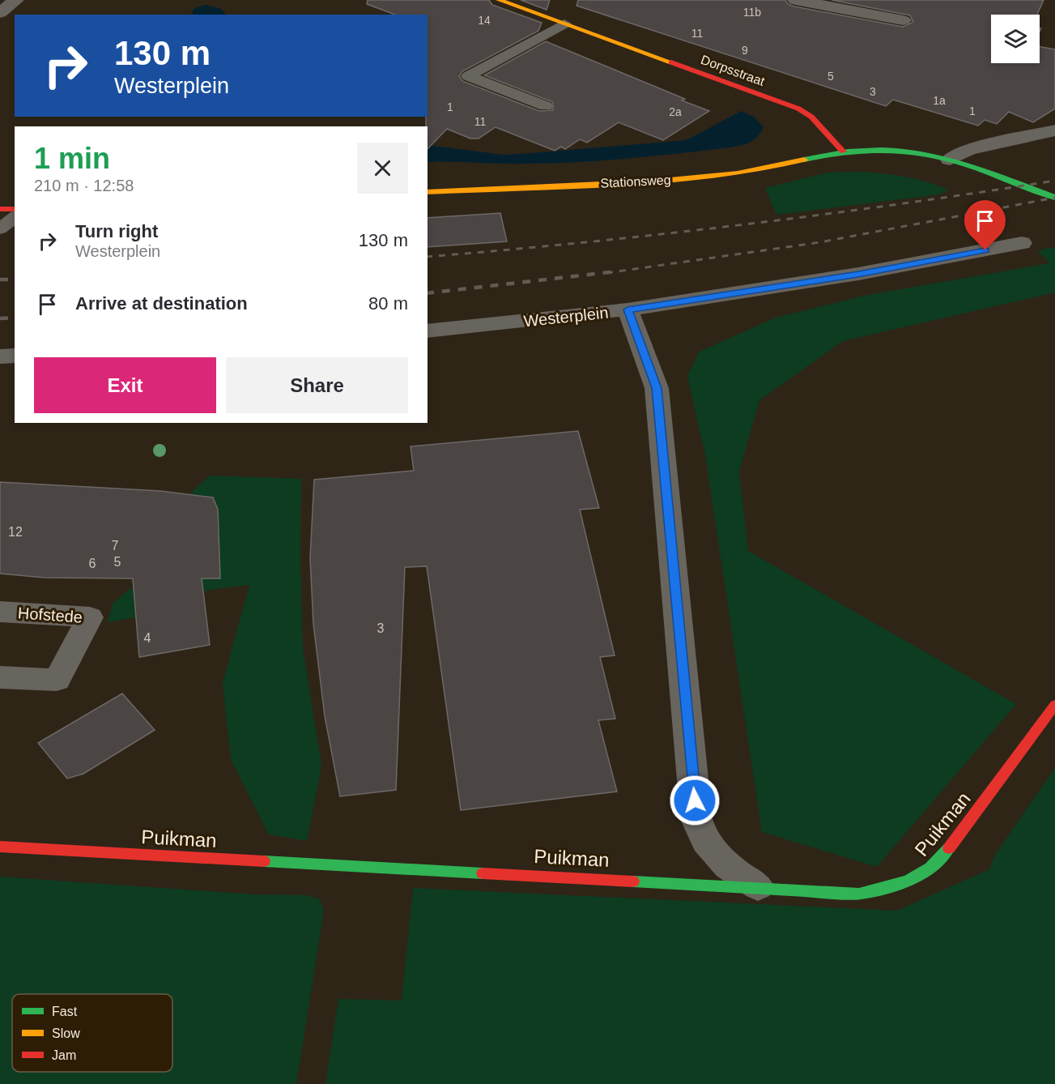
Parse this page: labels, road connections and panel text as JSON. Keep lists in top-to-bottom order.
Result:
{
  "streets": {
    "street": [
      "Dorpsstraat",
      "Stationsweg",
      "Westerplein",
      "Hofstede",
      "Puikman"
    ]
  },
  "crossings": [
    ["Dorpsstraat", "Stationsweg"]
  ],
  "house_numbers": [
    "11b",
    "14",
    "11",
    "9",
    "5",
    "3",
    "1a",
    "1",
    "1",
    "2a",
    "11",
    "12",
    "7",
    "5",
    "6",
    "3",
    "4"
  ],
  "legend": ["Fast", "Slow", "Jam"],
  "page": {
    "turn": ["130 m", "Westerplein"],
    "heading": ["1 min", "210 m · 12:58"],
    "list": [
      {
        "name": "Turn right",
        "note": "Westerplein",
        "value": "130 m"
      },
      {
        "name": "Arrive at destination",
        "value": "80 m"
      }
    ],
    "buttons": ["Exit", "Share"]
  }
}
